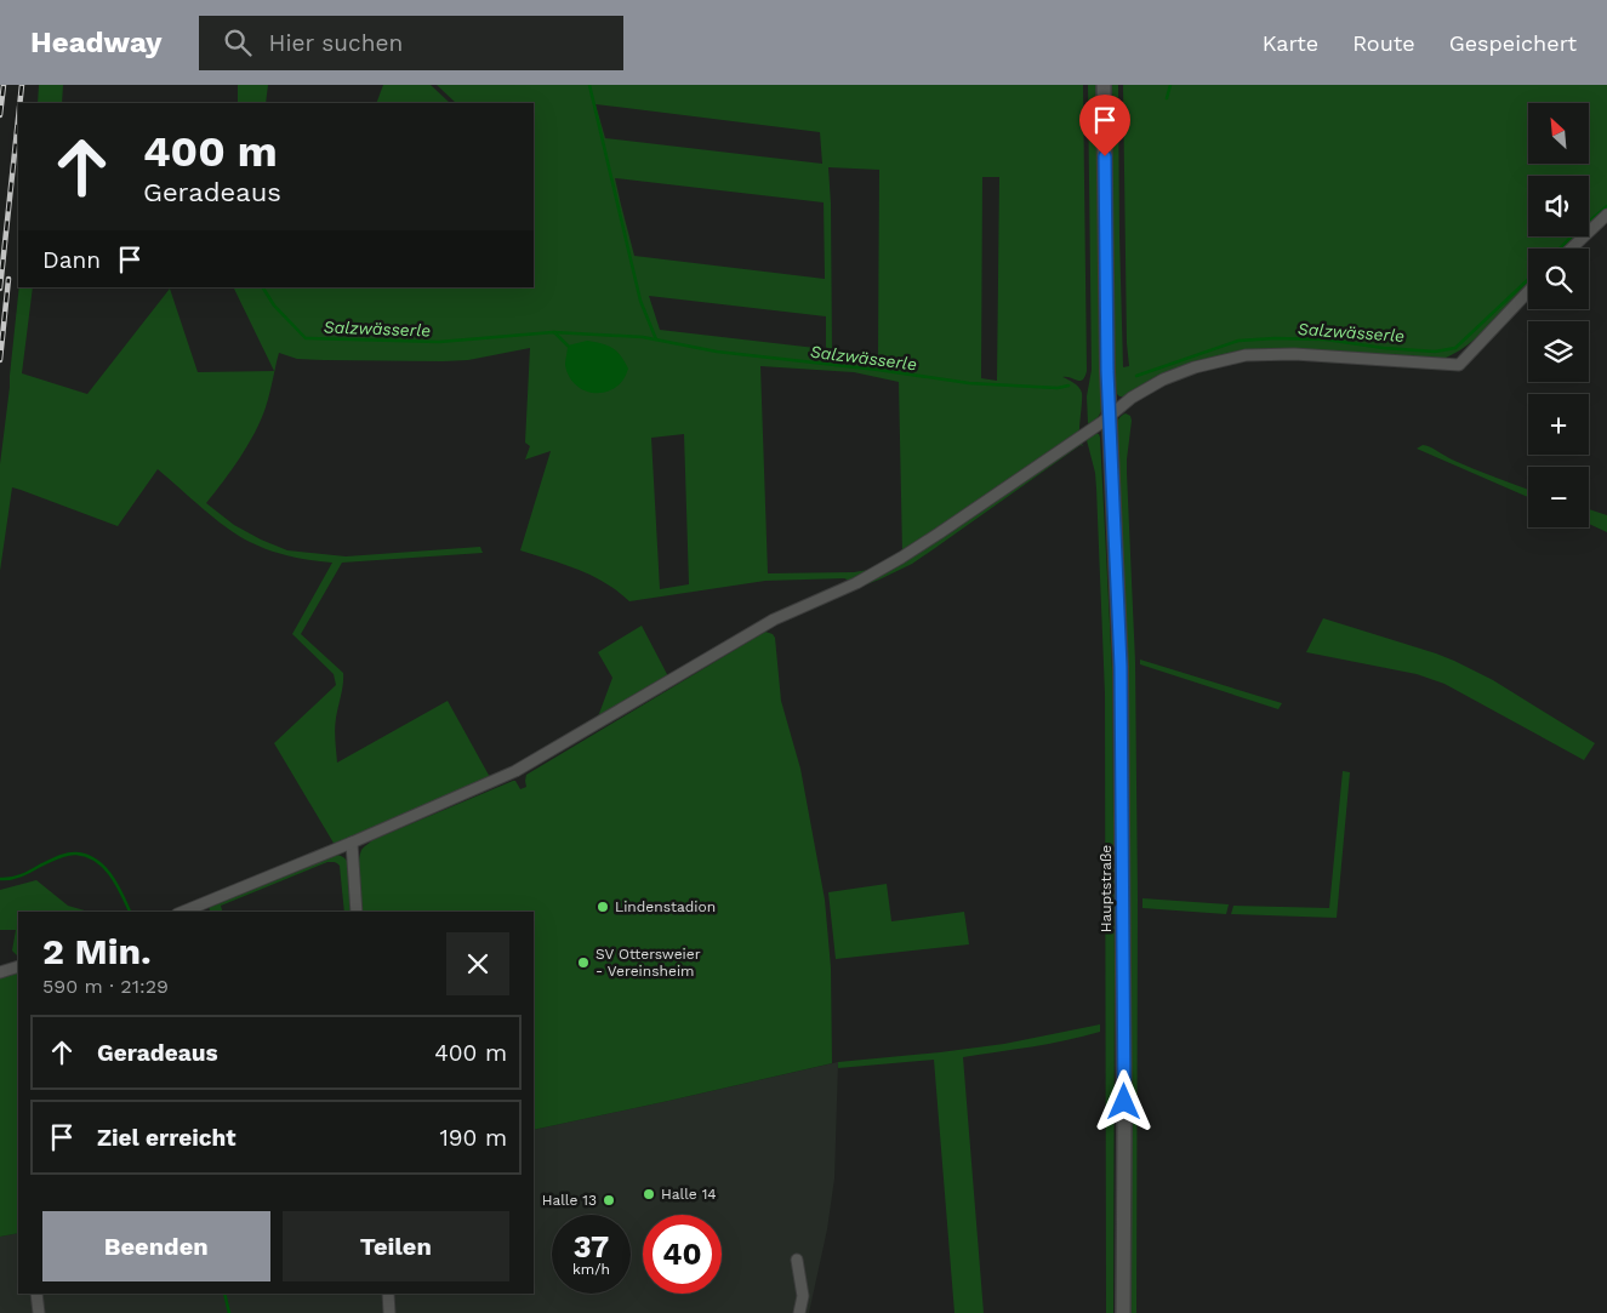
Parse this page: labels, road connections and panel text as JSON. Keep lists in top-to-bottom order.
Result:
{
  "streets": {
    "street": ["Hauptstraße"]
  },
  "water": ["Salzwässerle"],
  "places": [
    "Lindenstadion",
    "SV Ottersweier - Vereinsheim",
    "Halle 14",
    "Halle 13"
  ],
  "north": "top left",
  "page": {
    "header": "Headway",
    "search": "Hier suchen",
    "nav": ["Karte", "Route", "Gespeichert"],
    "map_buttons": ["+", "−"],
    "turn": ["400 m", "Geradeaus"],
    "then": "Dann",
    "heading": ["2 Min.", "590 m · 21:29"],
    "list": [
      {
        "name": "Geradeaus",
        "value": "400 m"
      },
      {
        "name": "Ziel erreicht",
        "value": "190 m"
      }
    ],
    "buttons": ["Beenden", "Teilen"],
    "speed": "37 km/h",
    "limit": "40"
  }
}
